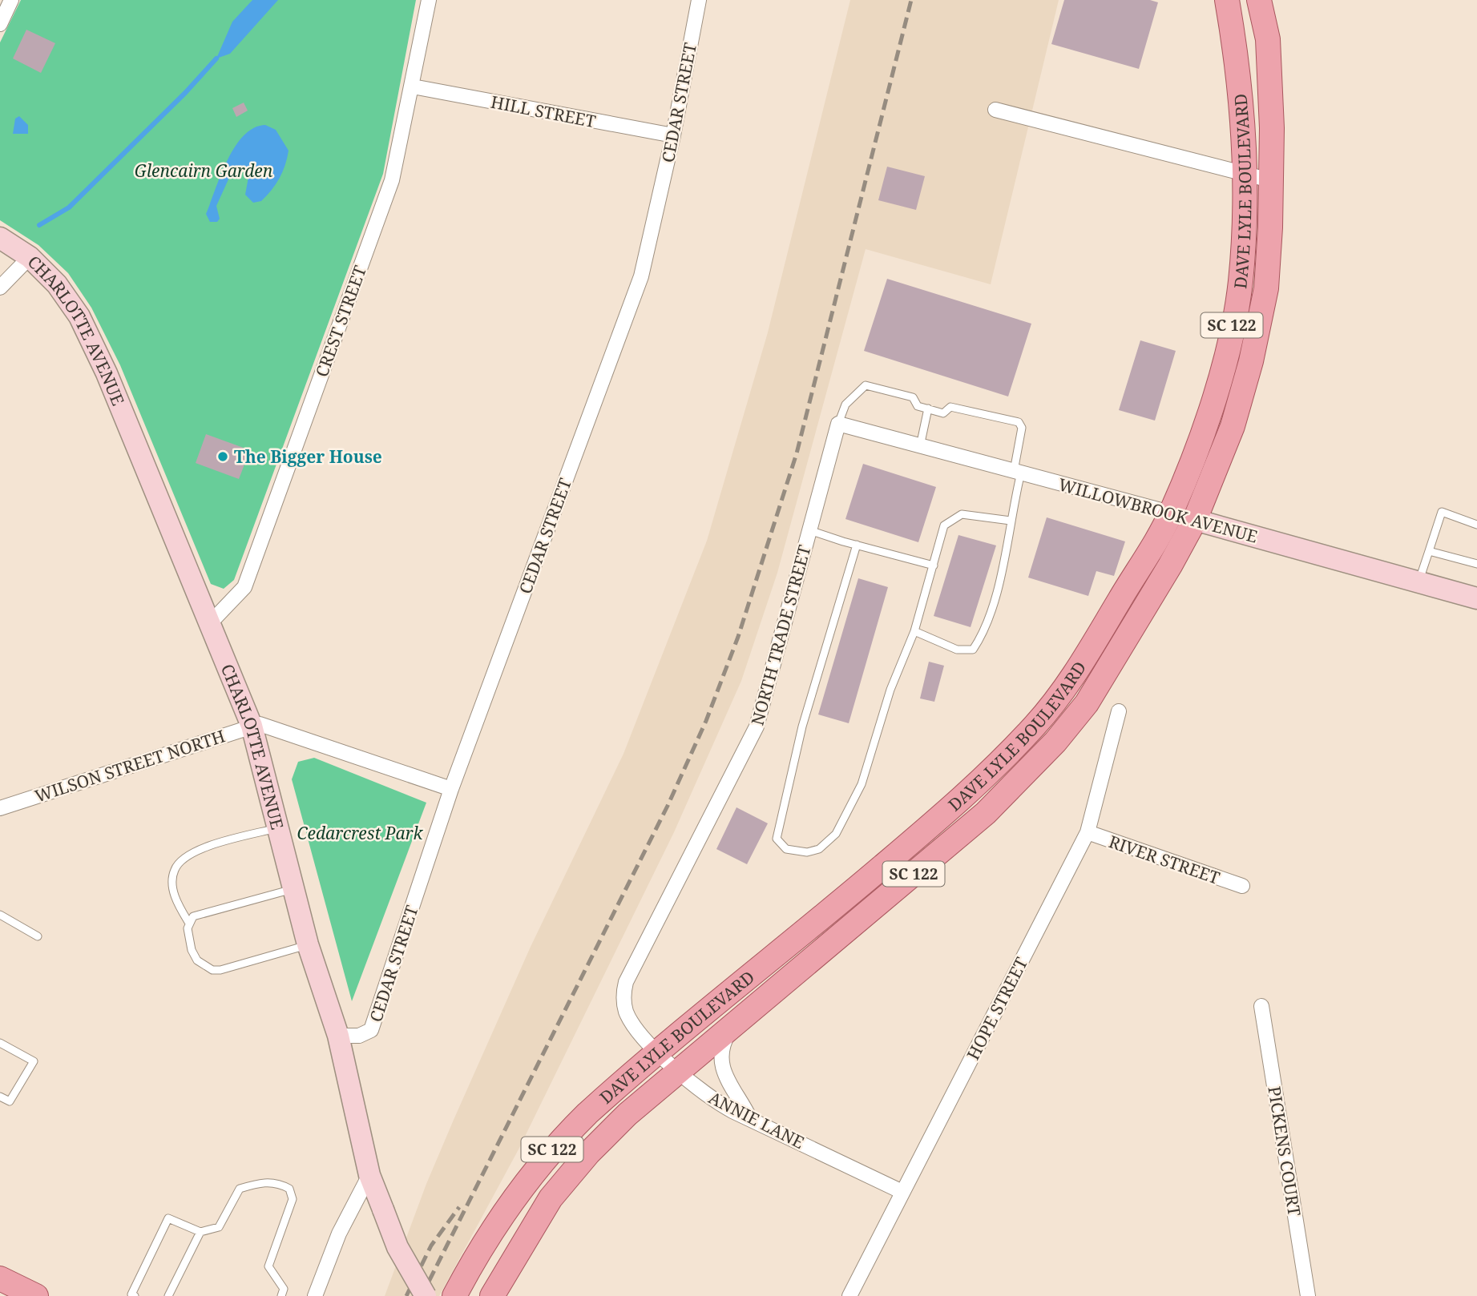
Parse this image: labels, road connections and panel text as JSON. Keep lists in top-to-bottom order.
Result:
{
  "streets": {
    "main road": ["DAVE LYLE BOULEVARD", "SC 122"],
    "street": [
      "CEDAR STREET",
      "HILL STREET",
      "CREST STREET",
      "CHARLOTTE AVENUE",
      "WILLOWBROOK AVENUE",
      "NORTH TRADE STREET",
      "WILSON STREET NORTH",
      "RIVER STREET",
      "HOPE STREET",
      "ANNIE LANE",
      "PICKENS COURT"
    ]
  },
  "crossings": [
    ["CEDAR STREET", "HILL STREET"],
    ["CEDAR STREET", "CHARLOTTE AVENUE"],
    ["CEDAR STREET", "WILSON STREET NORTH"],
    ["HILL STREET", "CREST STREET"],
    ["DAVE LYLE BOULEVARD", "WILLOWBROOK AVENUE"],
    ["DAVE LYLE BOULEVARD", "ANNIE LANE"],
    ["CREST STREET", "CHARLOTTE AVENUE"],
    ["CHARLOTTE AVENUE", "WILSON STREET NORTH"],
    ["WILLOWBROOK AVENUE", "NORTH TRADE STREET"],
    ["NORTH TRADE STREET", "ANNIE LANE"],
    ["RIVER STREET", "HOPE STREET"],
    ["HOPE STREET", "ANNIE LANE"]
  ],
  "parks": ["Glencairn Garden", "Cedarcrest Park"],
  "places": ["The Bigger House"]
}
